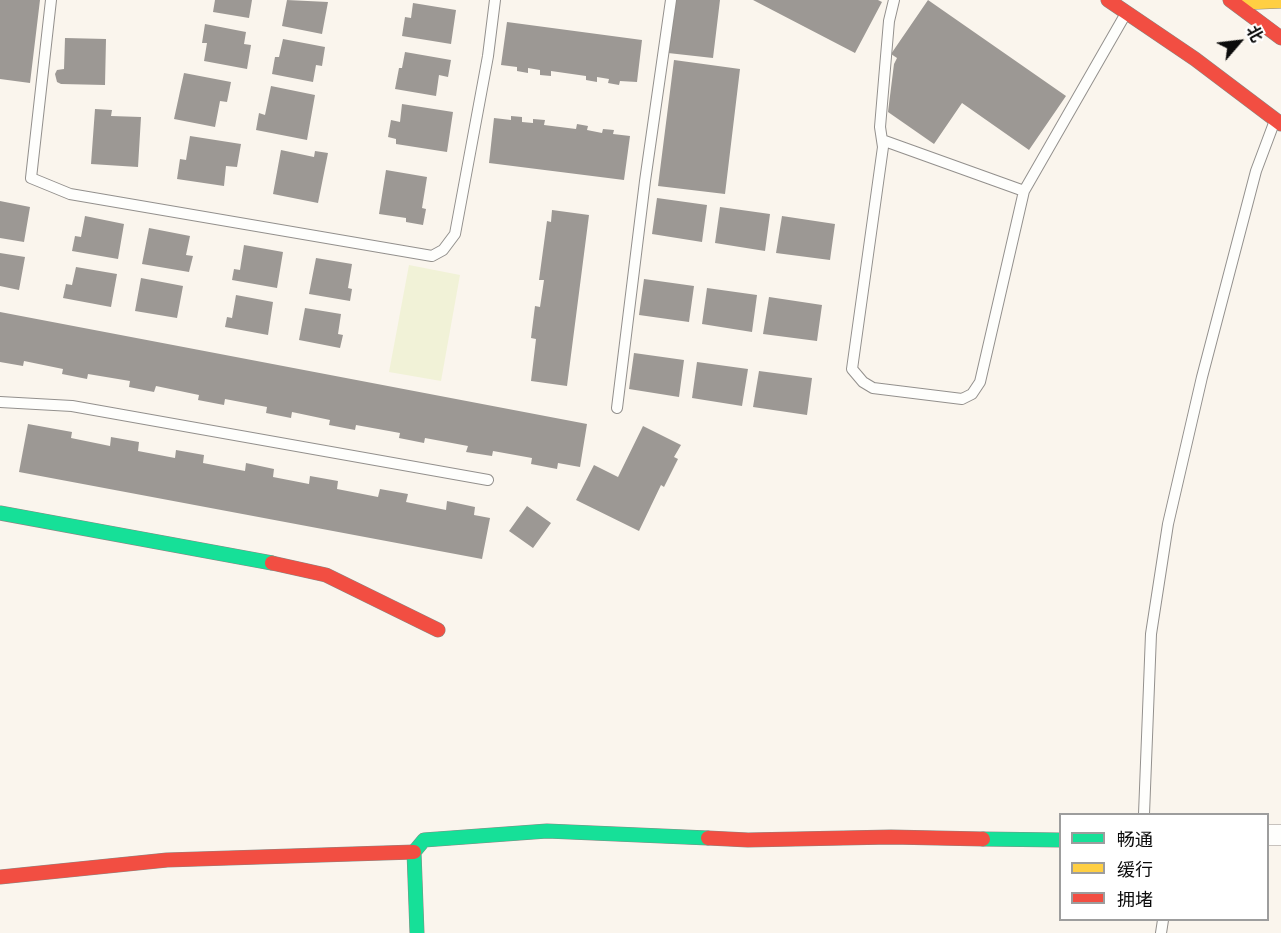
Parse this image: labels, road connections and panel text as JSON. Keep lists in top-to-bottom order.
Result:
{
  "legend": ["畅通", "缓行", "拥堵"],
  "north": "top right"
}
